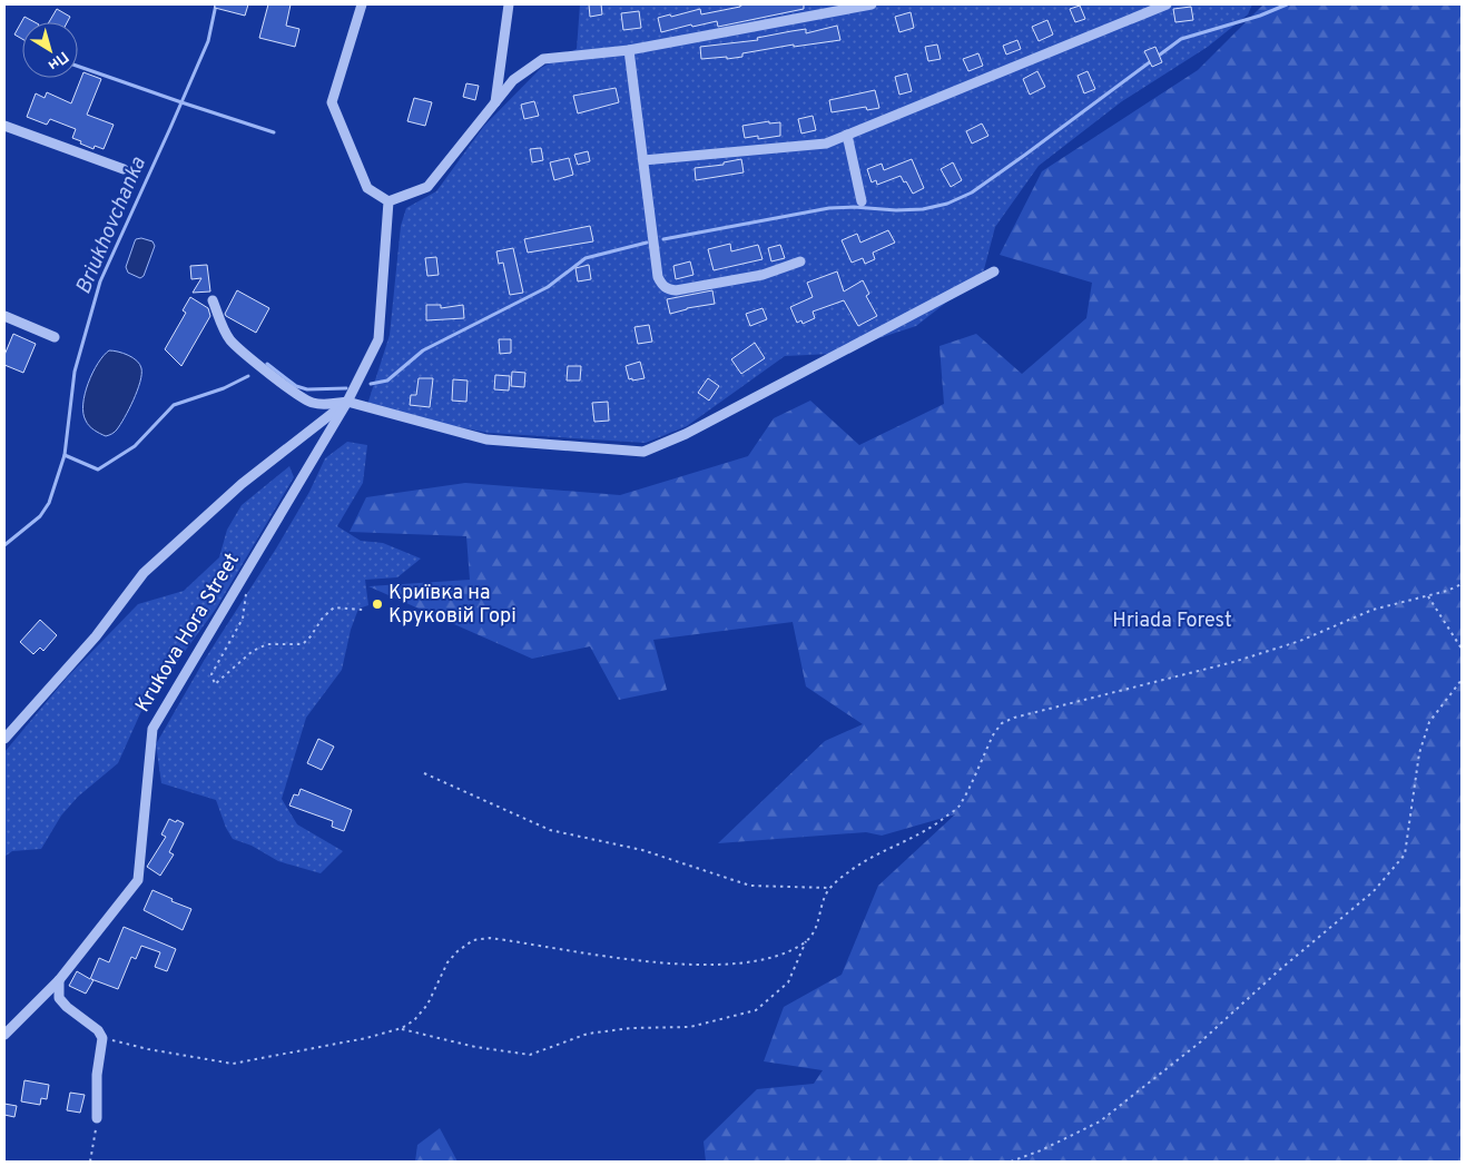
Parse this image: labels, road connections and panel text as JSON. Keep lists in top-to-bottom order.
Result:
{
  "streets": {
    "street": ["Krukova Hora Street"]
  },
  "water": ["Briukhovchanka"],
  "parks": ["Hriada Forest"],
  "places": ["Криївка на Круковій Горі"],
  "north": "bottom right"
}
